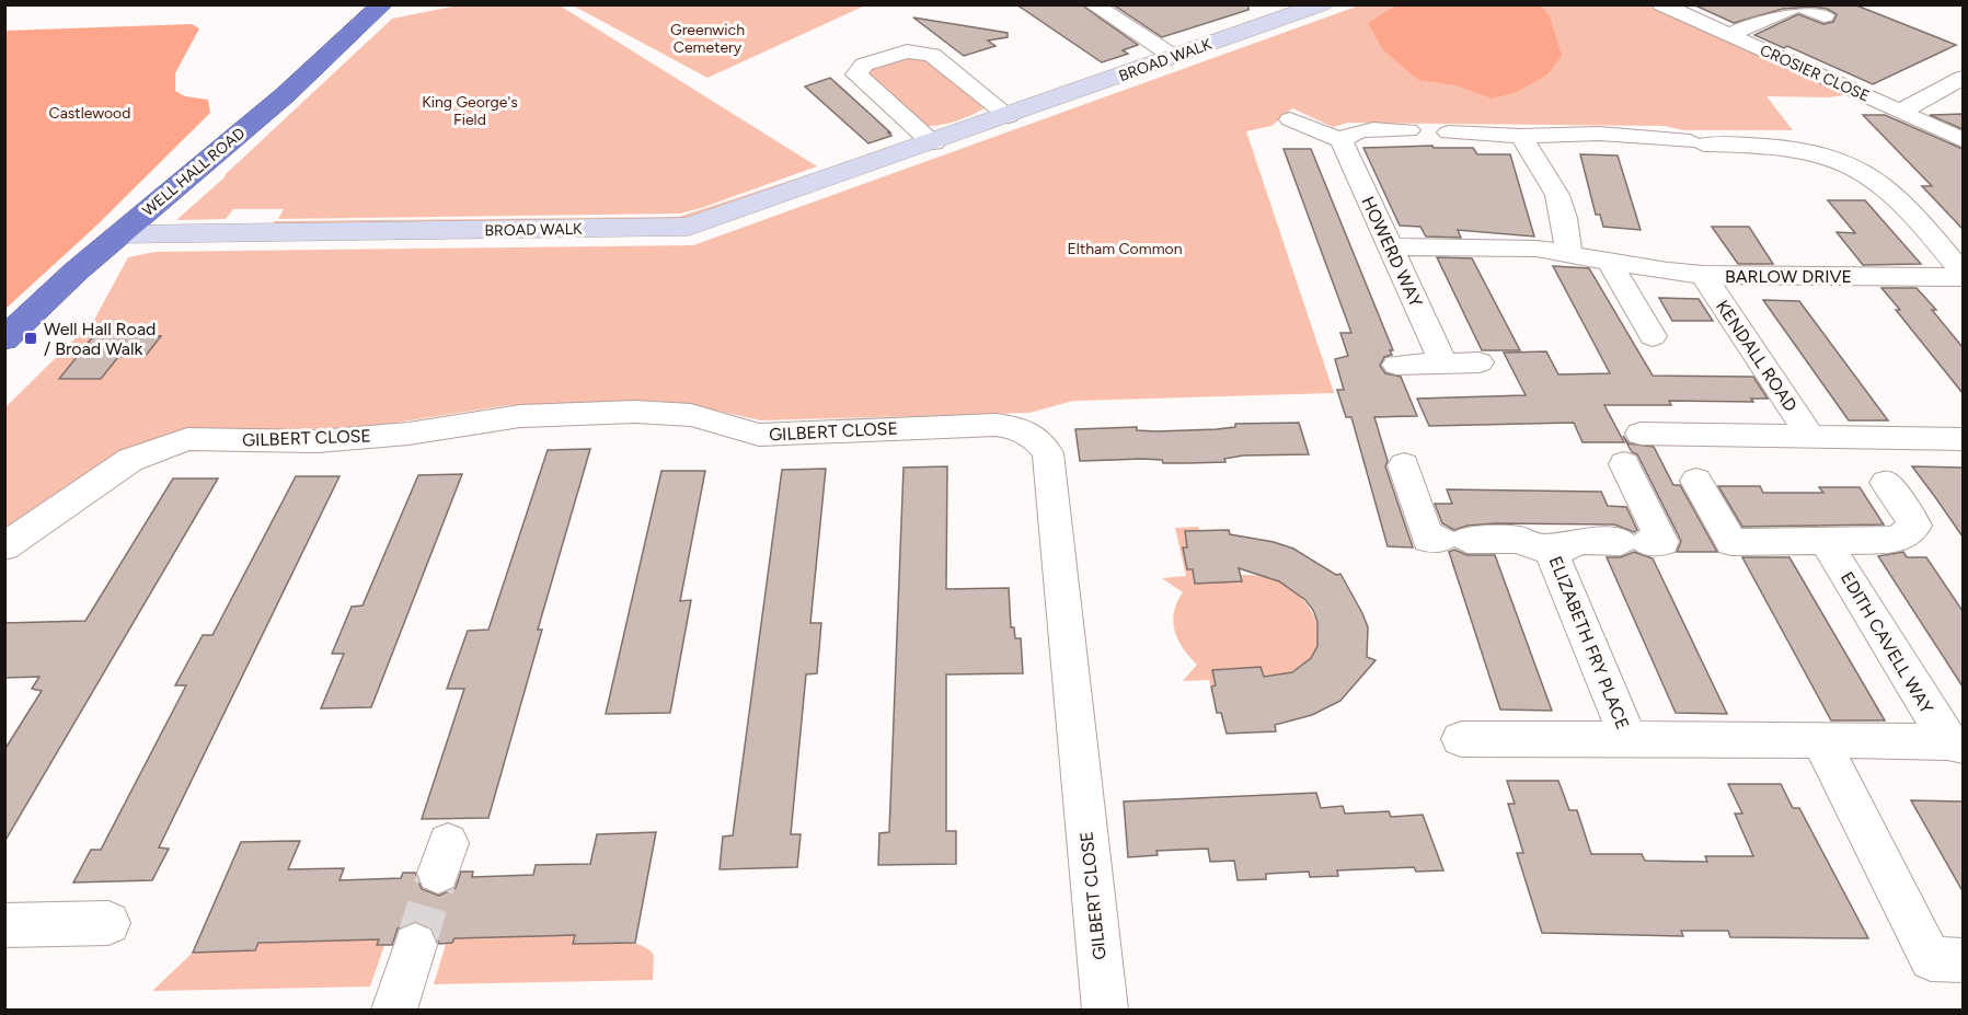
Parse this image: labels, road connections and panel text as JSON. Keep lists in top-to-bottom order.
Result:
{
  "streets": {
    "highway": ["WELL HALL ROAD"],
    "street": [
      "BROAD WALK",
      "CROSIER CLOSE",
      "HOWERD WAY",
      "BARLOW DRIVE",
      "KENDALL ROAD",
      "GILBERT CLOSE",
      "ELIZABETH FRY PLACE",
      "EDITH CAVELL WAY"
    ]
  },
  "crossings": [
    ["BROAD WALK", "WELL HALL ROAD"],
    ["HOWERD WAY", "BARLOW DRIVE"],
    ["BARLOW DRIVE", "KENDALL ROAD"],
    ["ELIZABETH FRY PLACE", "EDITH CAVELL WAY"]
  ],
  "parks": [
    "Greenwich Cemetery",
    "King George's Field",
    "Castlewood",
    "Eltham Common"
  ],
  "places": {
    "transit": ["Well Hall Road / Broad Walk"]
  }
}
